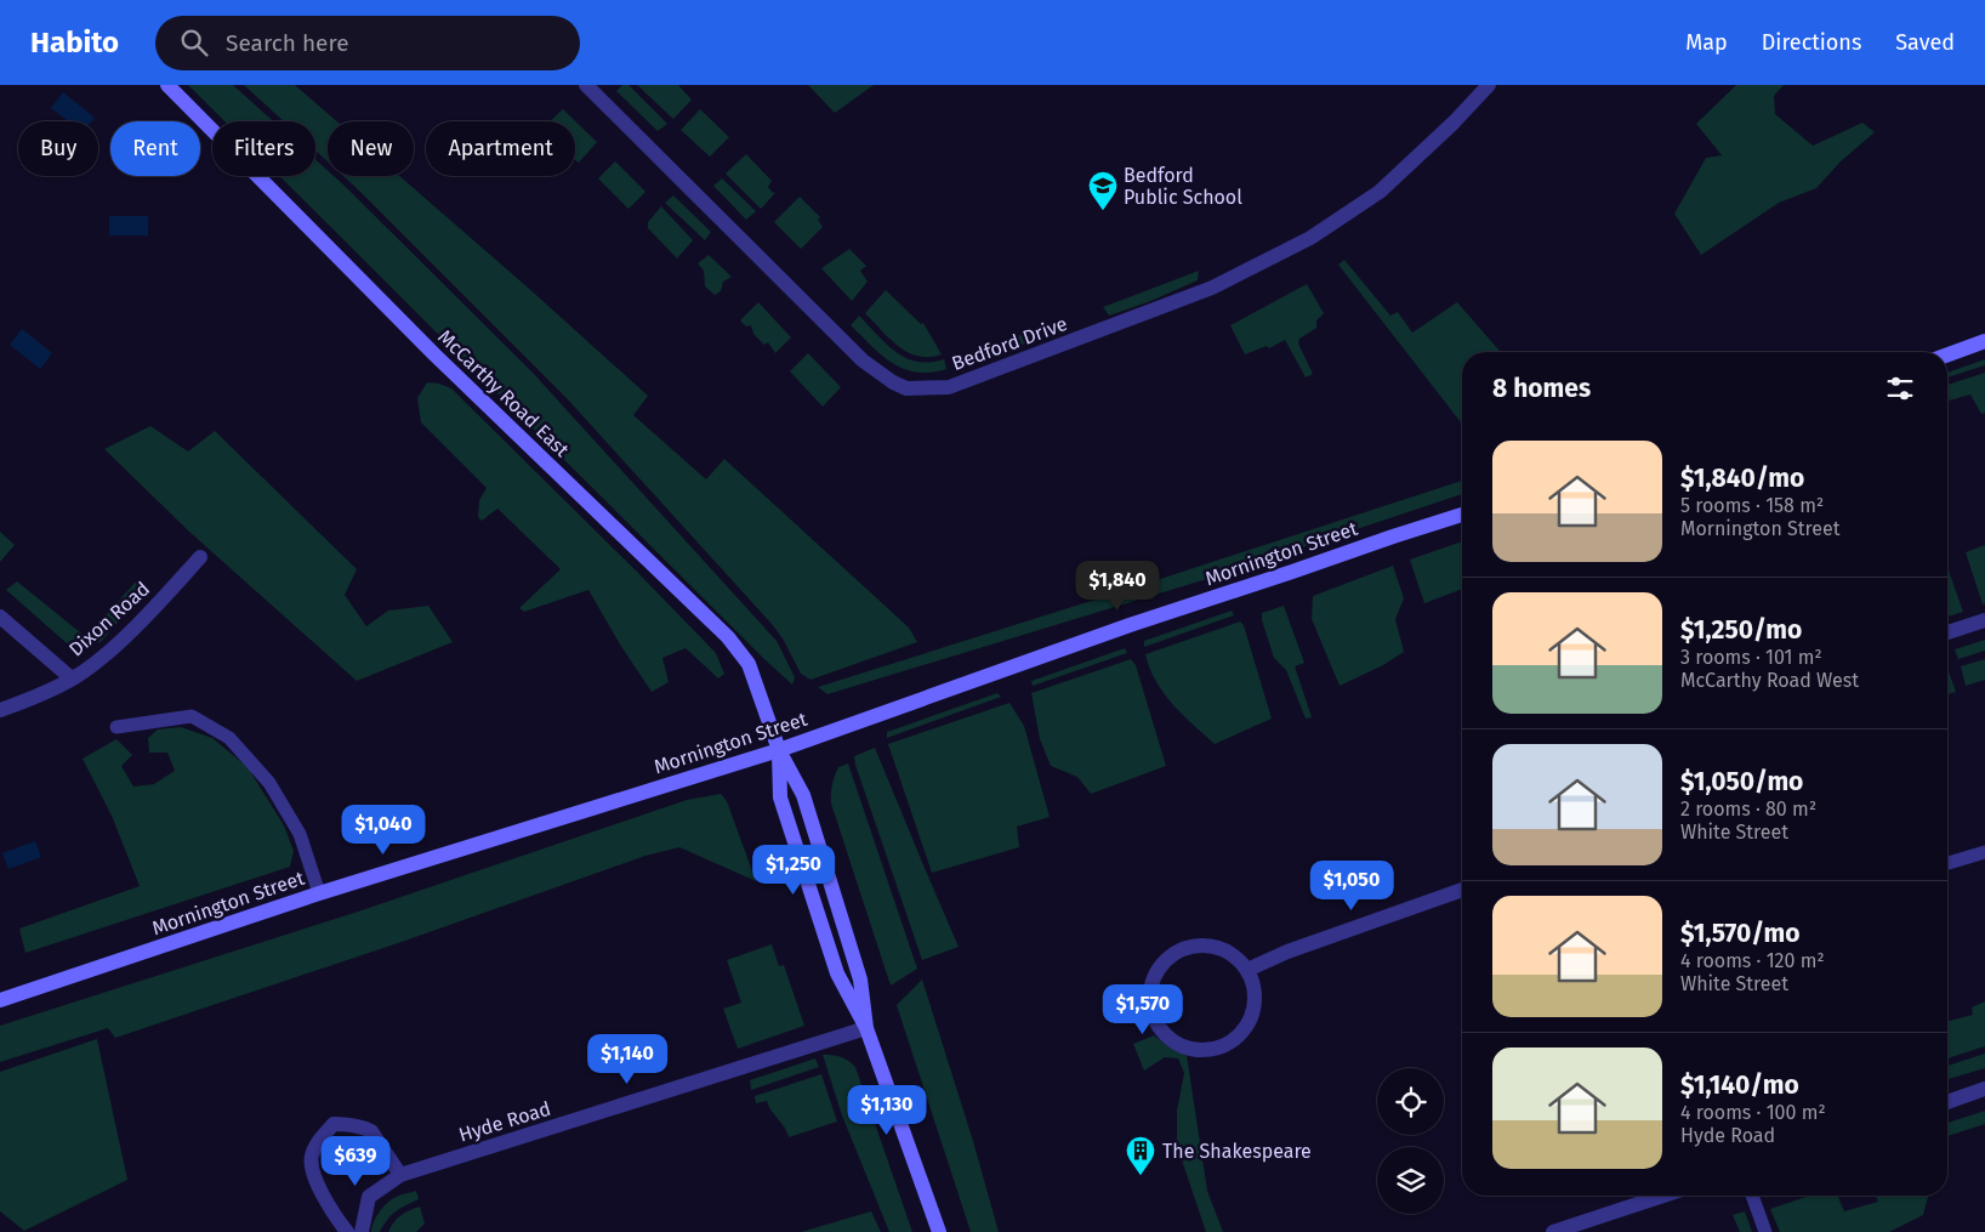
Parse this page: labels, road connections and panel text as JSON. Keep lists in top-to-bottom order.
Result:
{
  "streets": {
    "street": [
      "Bedford Drive",
      "McCarthy Road East",
      "Mornington Street",
      "Dixon Road",
      "Hyde Road"
    ]
  },
  "crossings": [
    ["McCarthy Road East", "Mornington Street"]
  ],
  "places": {
    "school or university": ["Bedford Public School"],
    "building": ["The Shakespeare"]
  },
  "page": {
    "header": "Habito",
    "search": "Search here",
    "nav": ["Map", "Directions", "Saved"],
    "chip": [
      "Buy",
      "Rent",
      "Filters",
      "New",
      "Apartment"
    ],
    "heading": "8 homes",
    "list": [
      {
        "name": "$1,840/mo",
        "note": "5 rooms · 158 m² · Mornington Street"
      },
      {
        "name": "$1,250/mo",
        "note": "3 rooms · 101 m² · McCarthy Road West"
      },
      {
        "name": "$1,050/mo",
        "note": "2 rooms · 80 m² · White Street"
      },
      {
        "name": "$1,570/mo",
        "note": "4 rooms · 120 m² · White Street"
      },
      {
        "name": "$1,140/mo",
        "note": "4 rooms · 100 m² · Hyde Road"
      }
    ],
    "price": [
      "$1,840",
      "$1,040",
      "$1,250",
      "$1,050",
      "$1,570",
      "$1,140",
      "$1,130",
      "$639"
    ]
  }
}
